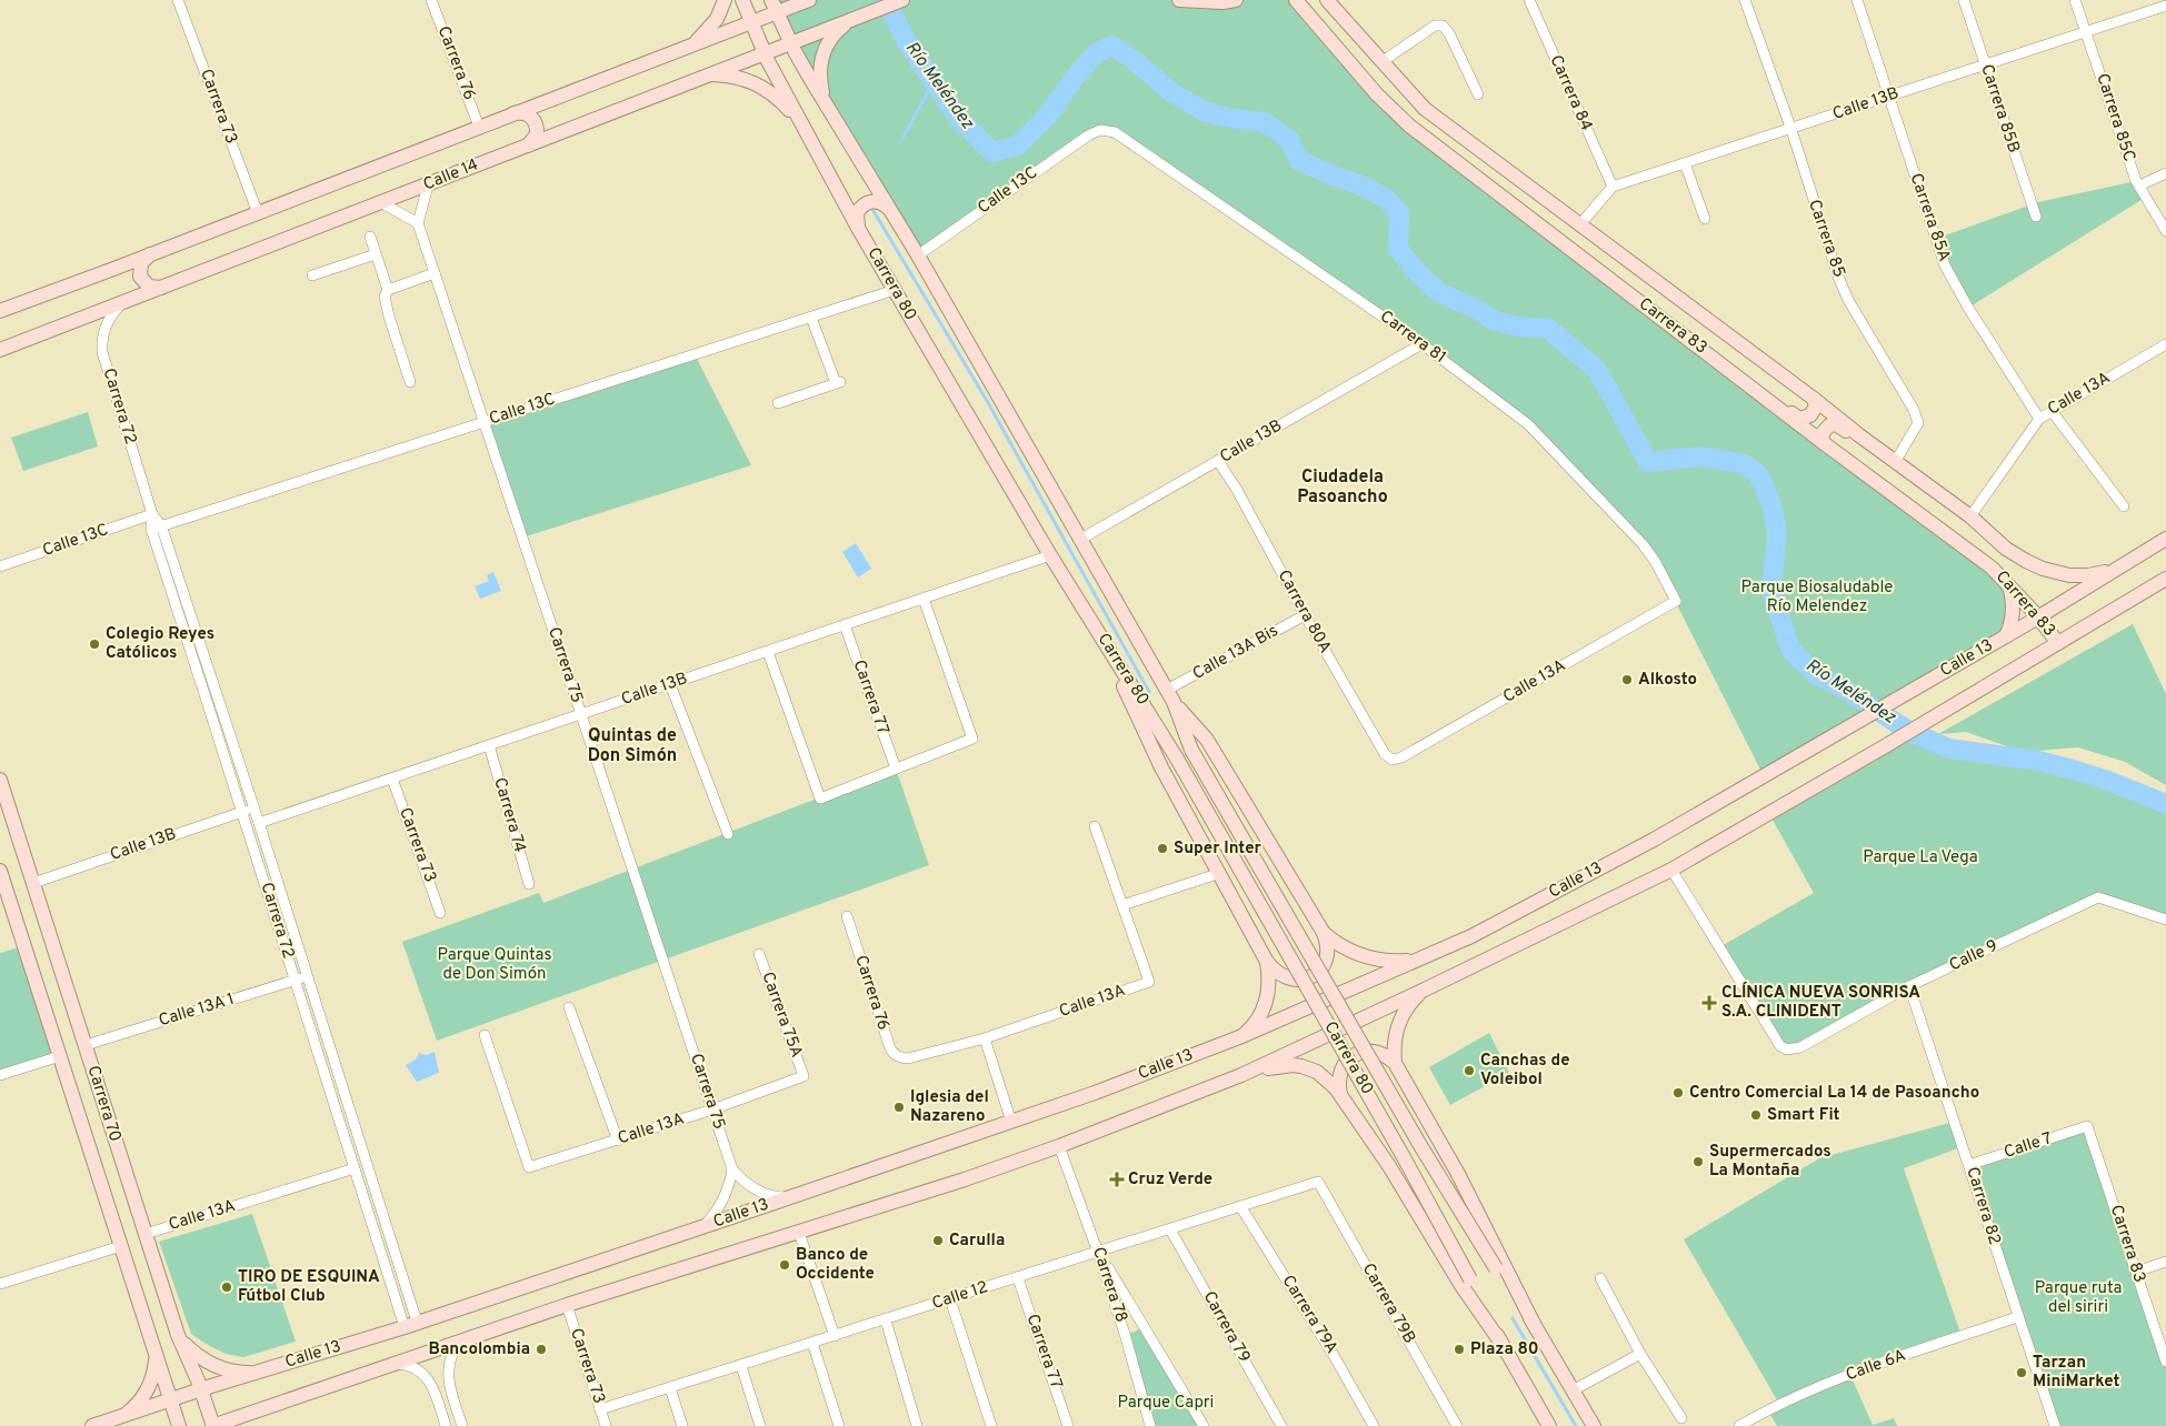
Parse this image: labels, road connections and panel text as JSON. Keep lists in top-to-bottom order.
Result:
{
  "streets": {
    "main road": [
      "Calle 14",
      "Carrera 80",
      "Carrera 83",
      "Calle 13",
      "Carrera 70"
    ],
    "street": [
      "Carrera 76",
      "Carrera 84",
      "Calle 13B",
      "Carrera 73",
      "Carrera 85B",
      "Carrera 85C",
      "Calle 13C",
      "Carrera 85A",
      "Carrera 85",
      "Carrera 81",
      "Calle 13A",
      "Carrera 72",
      "Carrera 80A",
      "Calle 13A Bis",
      "Carrera 75",
      "Carrera 77",
      "Carrera 74",
      "Calle 9",
      "Calle 13A 1",
      "Carrera 75A",
      "Calle 7",
      "Carrera 82",
      "Carrera 78",
      "Calle 12",
      "Carrera 79B",
      "Carrera 79A",
      "Carrera 79",
      "Calle 6A"
    ]
  },
  "crossings": [
    ["Carrera 76", "Calle 13A"],
    ["Carrera 84", "Calle 13B"],
    ["Calle 13B", "Carrera 73"],
    ["Calle 13B", "Carrera 85B"],
    ["Calle 13B", "Carrera 85C"],
    ["Calle 13B", "Carrera 85A"],
    ["Calle 13B", "Carrera 85"],
    ["Calle 13B", "Carrera 80"],
    ["Calle 13B", "Carrera 81"],
    ["Calle 13B", "Carrera 72"],
    ["Calle 13B", "Carrera 80A"],
    ["Calle 13B", "Carrera 75"],
    ["Calle 13B", "Carrera 77"],
    ["Calle 13B", "Carrera 74"],
    ["Calle 13B", "Carrera 70"],
    ["Carrera 73", "Calle 13"],
    ["Carrera 73", "Calle 12"],
    ["Calle 14", "Carrera 80"],
    ["Calle 14", "Carrera 72"],
    ["Calle 13C", "Carrera 80"],
    ["Calle 13C", "Carrera 81"],
    ["Calle 13C", "Carrera 72"],
    ["Calle 13C", "Carrera 75"],
    ["Carrera 85A", "Calle 13A"],
    ["Carrera 85", "Carrera 83"],
    ["Carrera 80", "Calle 13A Bis"],
    ["Carrera 80", "Calle 13"],
    ["Carrera 83", "Calle 13A"],
    ["Carrera 83", "Calle 13"],
    ["Carrera 83", "Calle 7"],
    ["Carrera 81", "Calle 13A"],
    ["Calle 13A", "Carrera 72"],
    ["Calle 13A", "Carrera 80A"],
    ["Calle 13A", "Carrera 75"],
    ["Calle 13A", "Carrera 75A"],
    ["Calle 13A", "Carrera 70"],
    ["Carrera 72", "Calle 13"],
    ["Carrera 72", "Calle 13A 1"],
    ["Carrera 80A", "Calle 13A Bis"],
    ["Calle 13", "Calle 9"],
    ["Calle 13", "Carrera 70"],
    ["Calle 13", "Carrera 78"],
    ["Carrera 77", "Calle 12"],
    ["Calle 9", "Carrera 82"],
    ["Calle 13A 1", "Carrera 70"],
    ["Calle 7", "Carrera 82"],
    ["Carrera 82", "Calle 6A"],
    ["Carrera 78", "Calle 12"],
    ["Calle 12", "Carrera 79B"],
    ["Calle 12", "Carrera 79A"],
    ["Calle 12", "Carrera 79"]
  ],
  "districts": ["Ciudadela Pasoancho", "Quintas de Don Simón"],
  "water": ["Río Meléndez"],
  "parks": [
    "Parque Biosaludable Río Melendez",
    "Parque La Vega",
    "Parque Quintas de Don Simón",
    "Parque ruta del siriri",
    "Parque Capri"
  ],
  "places": {
    "other": [
      "Colegio Reyes Católicos",
      "Alkosto",
      "Super Inter",
      "Canchas de Voleibol",
      "Centro Comercial La 14 de Pasoancho",
      "Iglesia del Nazareno",
      "Smart Fit",
      "Supermercados La Montaña",
      "Carulla",
      "Banco de Occidente",
      "TIRO DE ESQUINA Fútbol Club",
      "Bancolombia",
      "Plaza 80",
      "Tarzan MiniMarket"
    ],
    "health": ["CLÍNICA NUEVA SONRISA S.A. CLINIDENT", "Cruz Verde"]
  }
}
